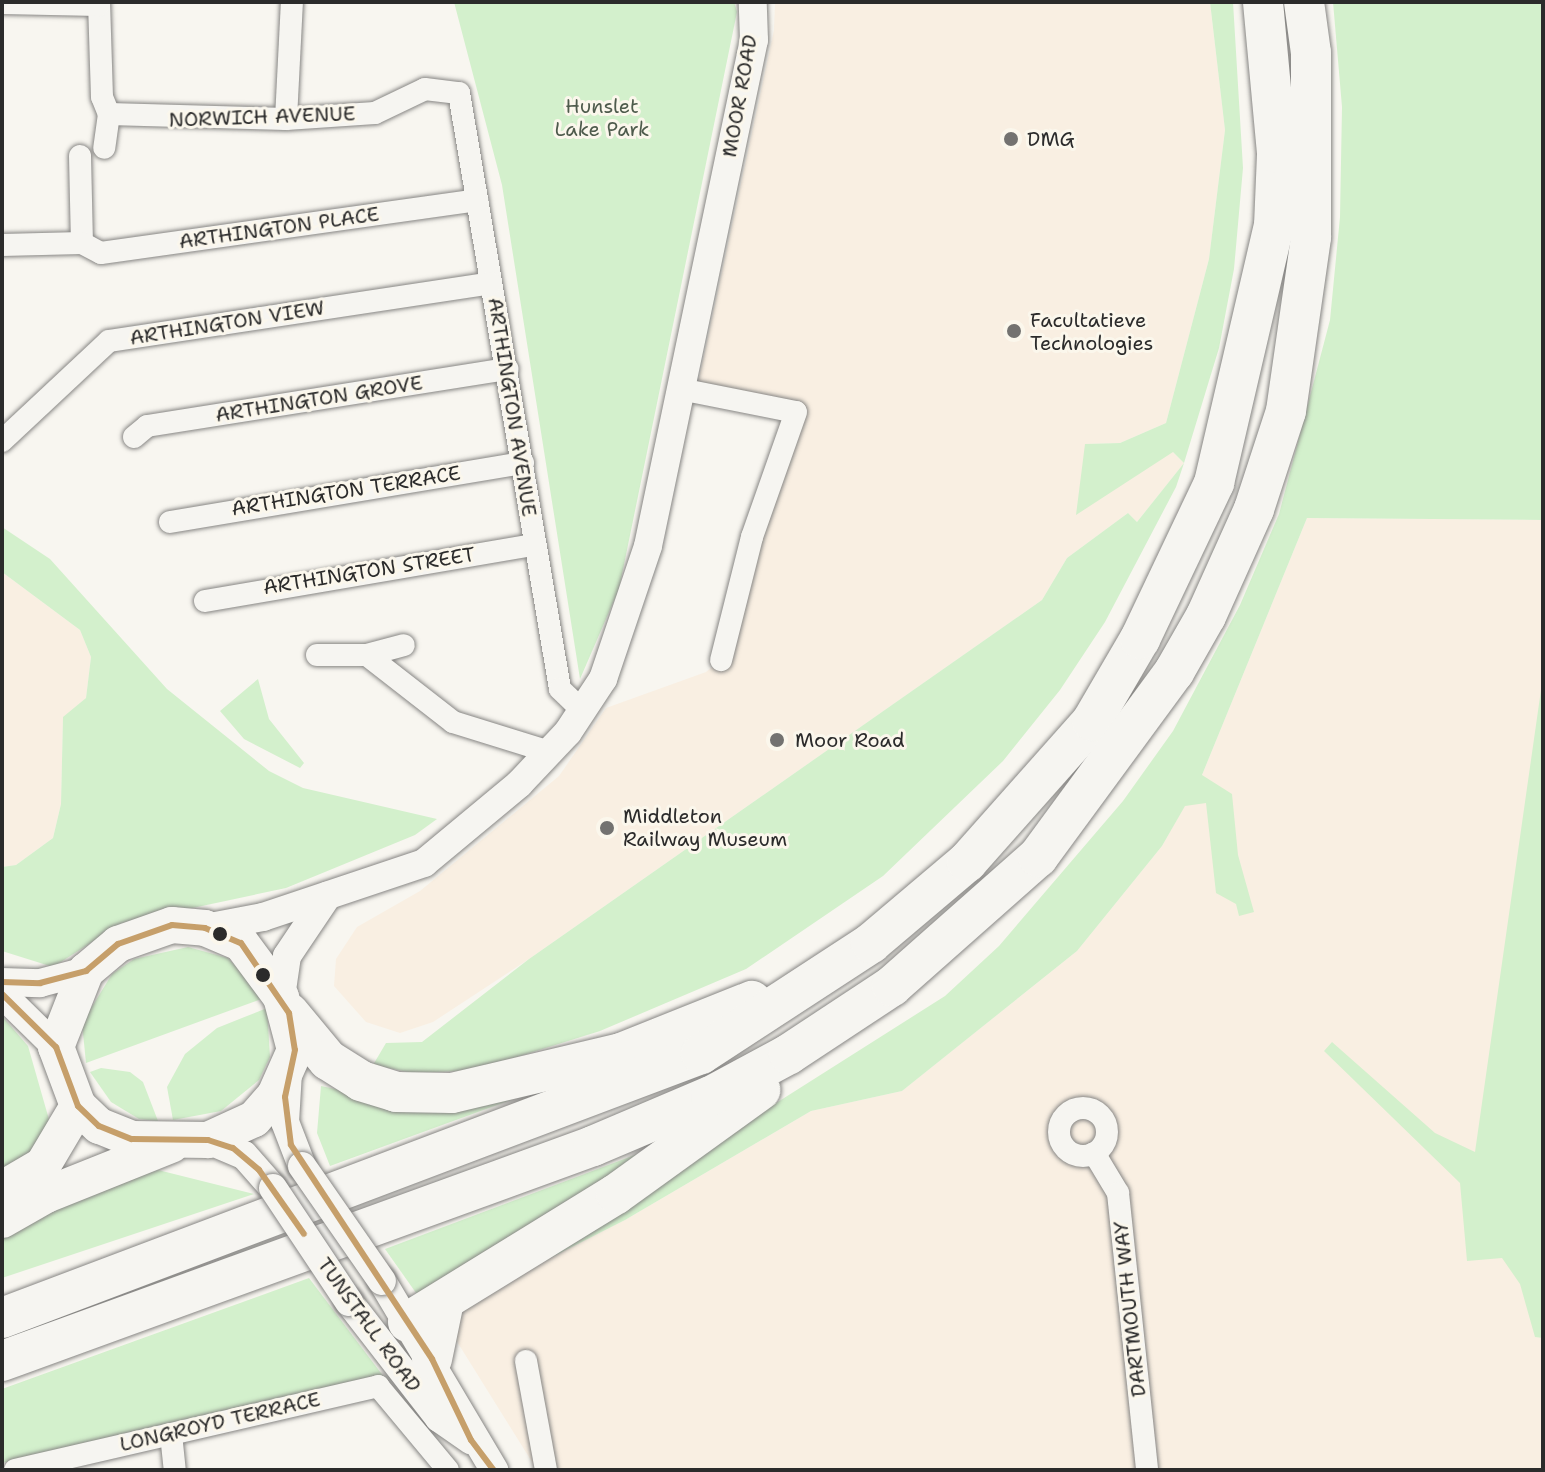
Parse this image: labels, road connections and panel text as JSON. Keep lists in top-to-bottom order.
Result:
{
  "streets": {
    "street": [
      "MOOR ROAD",
      "NORWICH AVENUE",
      "ARTHINGTON PLACE",
      "ARTHINGTON VIEW",
      "ARTHINGTON GROVE",
      "ARTHINGTON AVENUE",
      "ARTHINGTON TERRACE",
      "ARTHINGTON STREET",
      "DARTMOUTH WAY",
      "TUNSTALL ROAD",
      "LONGROYD TERRACE"
    ]
  },
  "crossings": [
    ["MOOR ROAD", "ARTHINGTON AVENUE"],
    ["MOOR ROAD", "TUNSTALL ROAD"],
    ["NORWICH AVENUE", "ARTHINGTON AVENUE"],
    ["ARTHINGTON PLACE", "ARTHINGTON AVENUE"],
    ["ARTHINGTON VIEW", "ARTHINGTON AVENUE"],
    ["ARTHINGTON GROVE", "ARTHINGTON AVENUE"],
    ["ARTHINGTON AVENUE", "ARTHINGTON TERRACE"],
    ["ARTHINGTON AVENUE", "ARTHINGTON STREET"]
  ],
  "parks": ["Hunslet Lake Park"],
  "places": [
    "DMG",
    "Facultatieve Technologies",
    "Moor Road",
    "Middleton Railway Museum"
  ]
}
